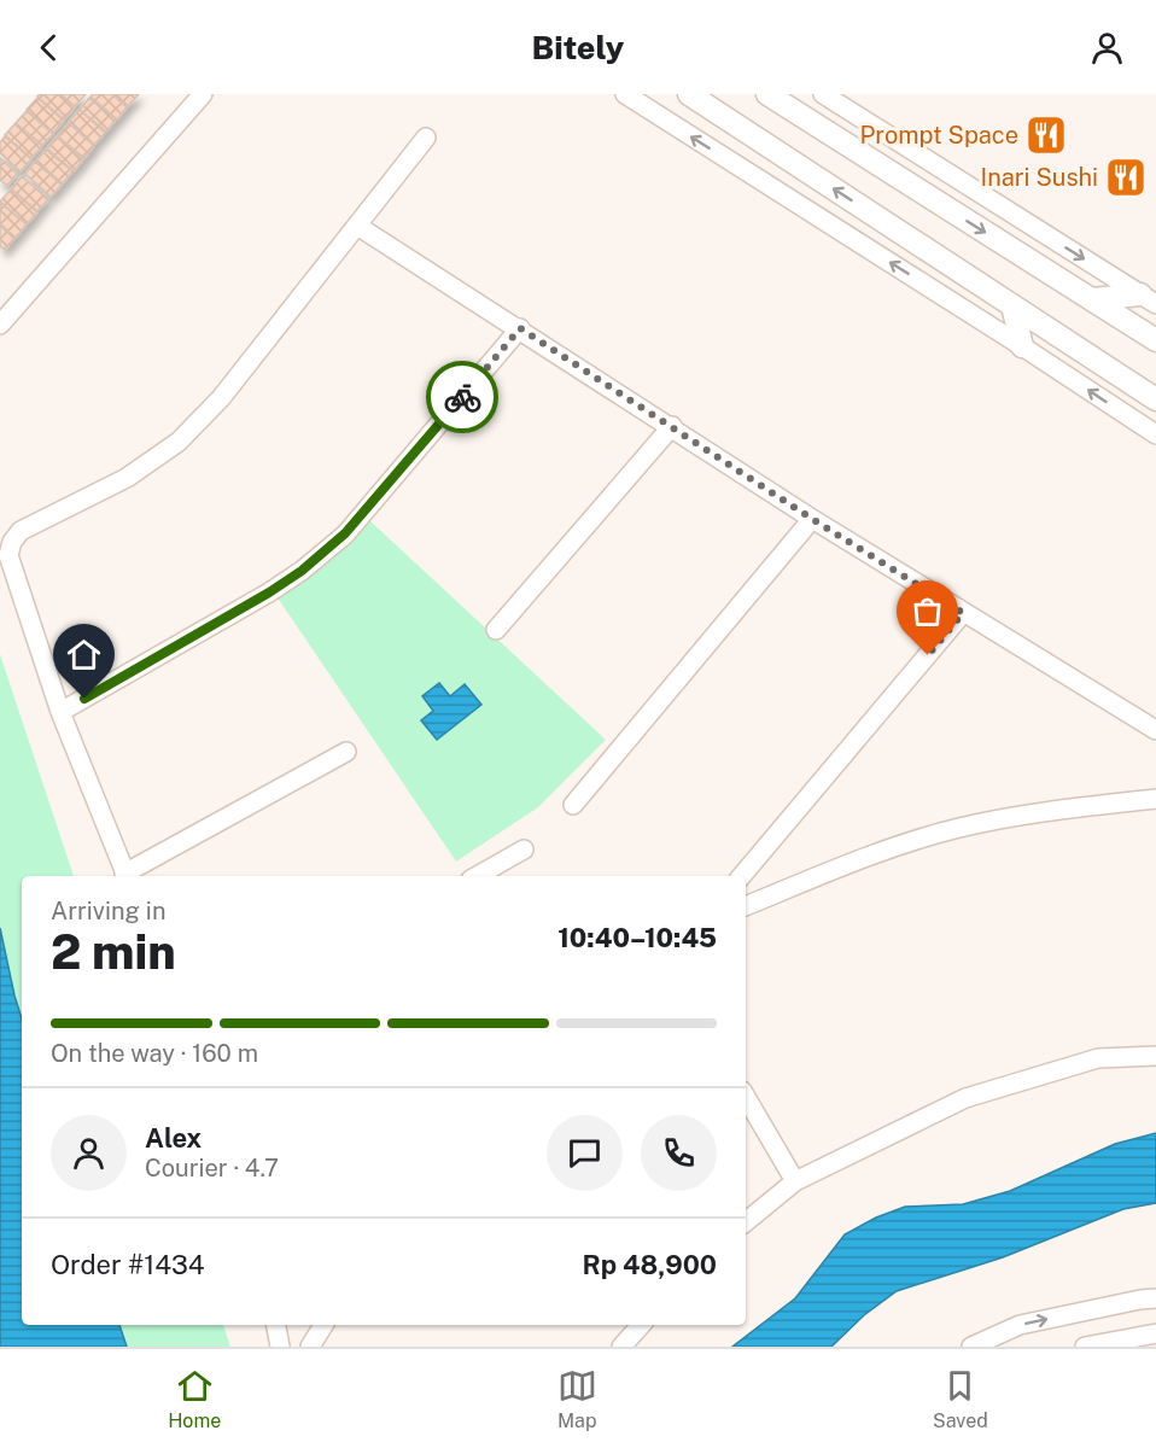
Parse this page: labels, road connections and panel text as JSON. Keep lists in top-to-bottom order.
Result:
{
  "places": {
    "restaurant": ["Prompt Space", "Inari Sushi"]
  },
  "page": {
    "header": "Bitely",
    "heading": ["2 min", "Arriving in", "10:40–10:45"],
    "panel": [
      "Alex",
      "Courier · 4.7",
      "Order #1434",
      "Rp 48,900"
    ],
    "bar": "On the way · 160 m",
    "tabs": ["Home", "Map", "Saved"]
  }
}
